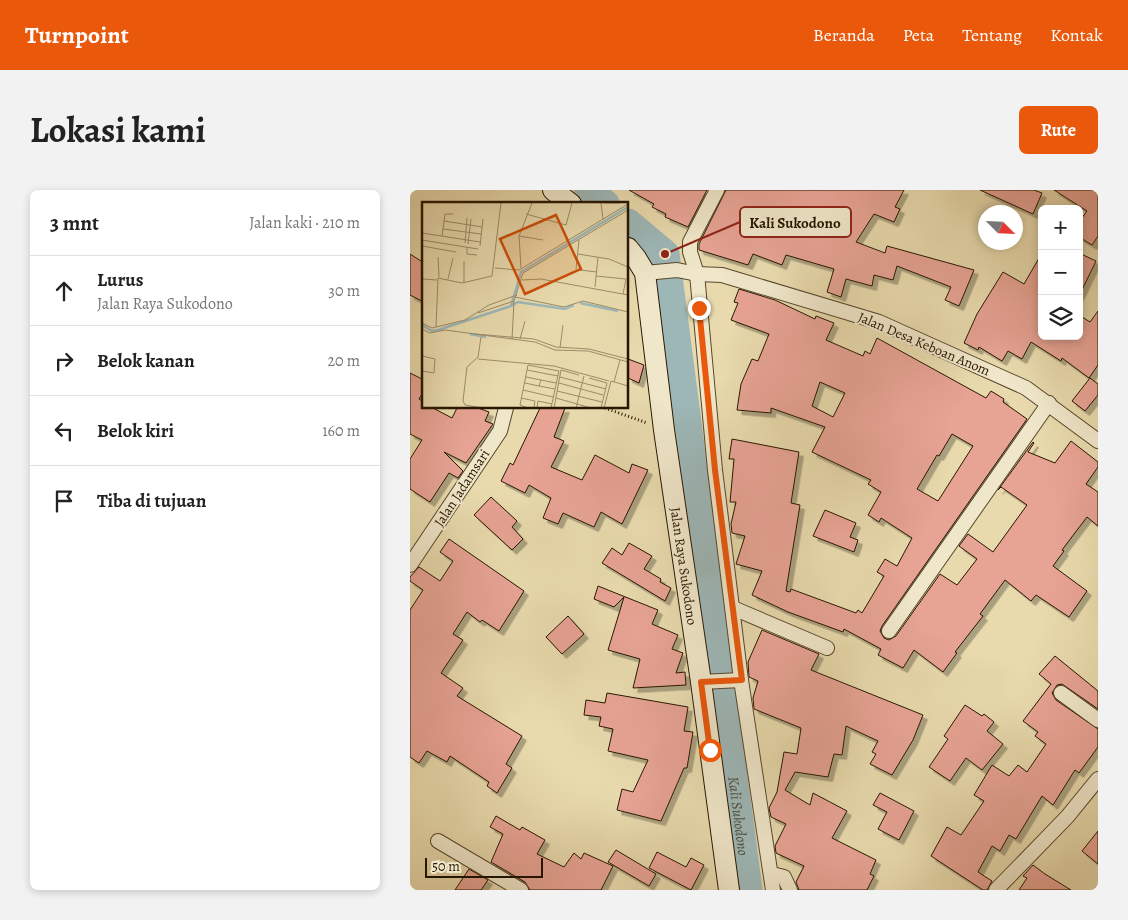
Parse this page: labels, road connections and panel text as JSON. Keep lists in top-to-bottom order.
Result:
{
  "streets": {
    "main road": ["Jalan Raya Sukodono"],
    "street": ["Jalan Desa Keboan Anom", "Jalan Jadamsari"]
  },
  "crossings": [
    ["Jalan Desa Keboan Anom", "Jalan Raya Sukodono"]
  ],
  "water": ["Kali Sukodono"],
  "places": ["Kali Sukodono"],
  "scale_bar": "50 m",
  "north": "bottom right",
  "page": {
    "header": "Turnpoint",
    "nav": [
      "Beranda",
      "Peta",
      "Tentang",
      "Kontak"
    ],
    "title": "Lokasi kami",
    "buttons": "Rute",
    "heading": ["3 mnt", "Jalan kaki · 210 m"],
    "map_buttons": ["+", "−"],
    "list": [
      ["Lurus", "Jalan Raya Sukodono", "30 m"],
      ["Belok kanan", "20 m"],
      ["Belok kiri", "160 m"],
      "Tiba di tujuan"
    ],
    "scale": "50 m"
  }
}
